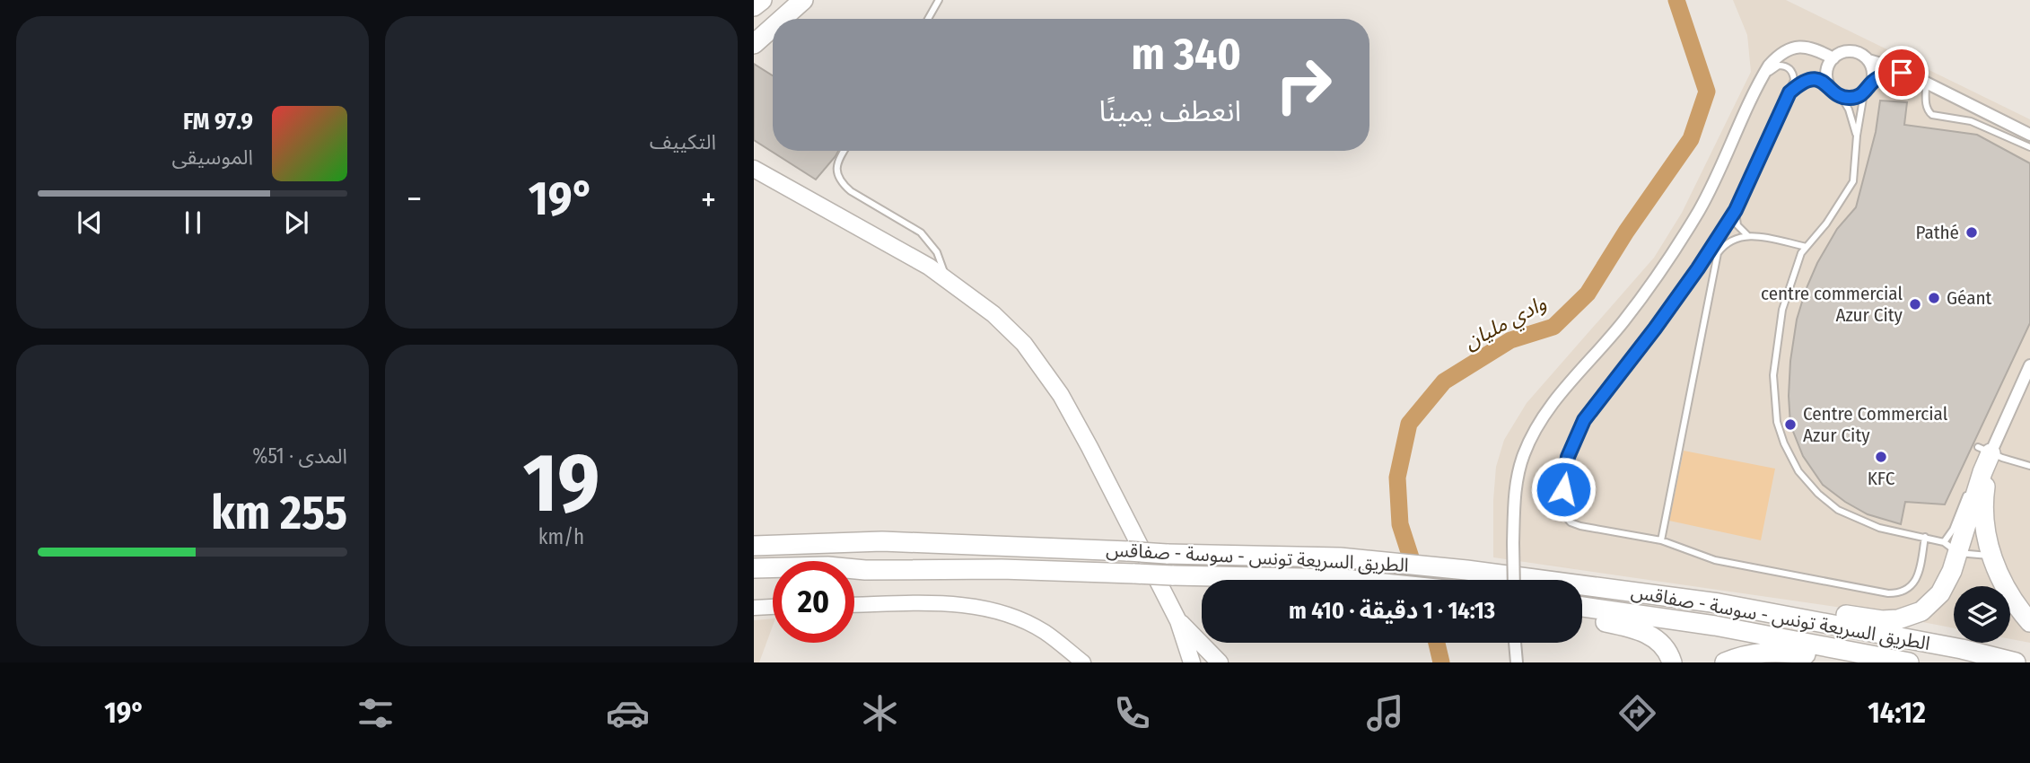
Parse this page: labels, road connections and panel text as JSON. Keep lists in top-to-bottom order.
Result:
{
  "streets": {
    "highway": ["الطريق السريعة تونس - سوسة - صفاقس"]
  },
  "water": ["وادي مليان"],
  "places": [
    "Pathé",
    "Géant",
    "centre commercial Azur City",
    "Centre Commercial Azur City",
    "KFC"
  ],
  "page": {
    "tile": [
      "التكييف",
      ["19", "km/h"],
      ["المدى · 51%", "255 km"]
    ],
    "turn": ["340 m", "انعطف يمينًا"],
    "song": ["97.9 FM", "الموسيقى"],
    "heat": ["−", "19°", "+"],
    "limit": "20",
    "trip": "14:13 · 1 دقيقة · 410 m",
    "tabs": ["14:12", "19°"]
  }
}
